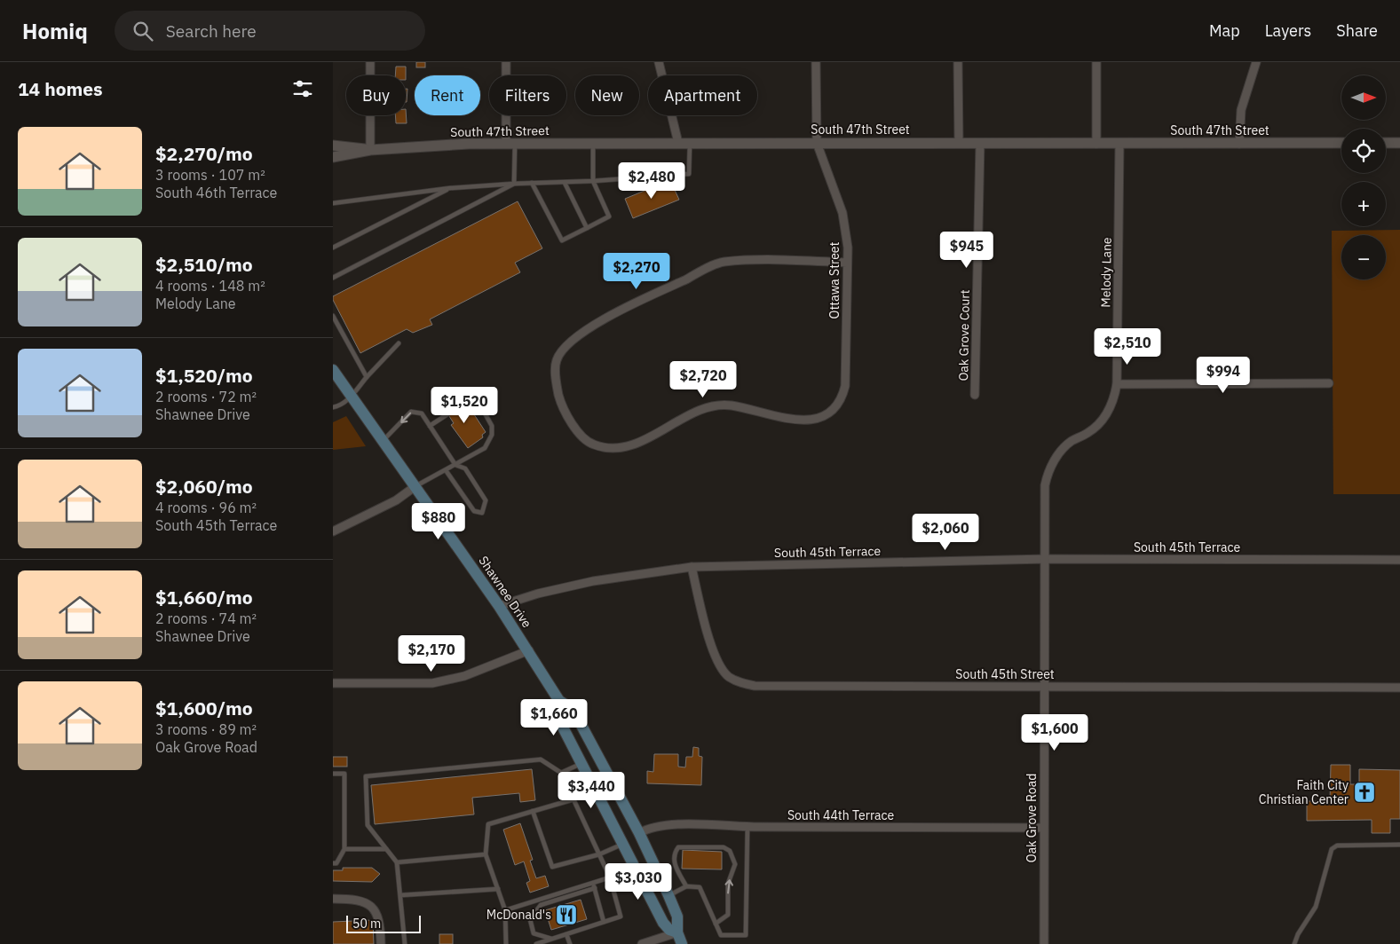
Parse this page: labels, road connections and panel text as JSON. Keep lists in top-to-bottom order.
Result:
{
  "streets": {
    "main road": ["Shawnee Drive"],
    "street": [
      "South 47th Street",
      "Melody Lane",
      "Ottawa Street",
      "Oak Grove Court",
      "South 45th Terrace",
      "South 45th Street",
      "South 44th Terrace",
      "Oak Grove Road"
    ]
  },
  "crossings": [
    ["South 47th Street", "Melody Lane"],
    ["South 47th Street", "Ottawa Street"],
    ["South 47th Street", "Oak Grove Court"],
    ["Melody Lane", "South 45th Terrace"],
    ["Melody Lane", "Oak Grove Road"],
    ["South 45th Terrace", "Shawnee Drive"],
    ["South 45th Terrace", "South 45th Street"],
    ["South 45th Terrace", "Oak Grove Road"],
    ["Shawnee Drive", "South 44th Terrace"],
    ["South 45th Street", "Oak Grove Road"],
    ["South 44th Terrace", "Oak Grove Road"]
  ],
  "places": {
    "church": ["Faith City Christian Center"],
    "restaurant": ["McDonald's"]
  },
  "scale_bar": "50 m",
  "north": "right",
  "page": {
    "header": "Homiq",
    "search": "Search here",
    "nav": ["Map", "Layers", "Share"],
    "heading": "14 homes",
    "map_buttons": ["+", "−"],
    "chip": [
      "Buy",
      "Rent",
      "Filters",
      "New",
      "Apartment"
    ],
    "list": [
      {
        "name": "$2,270/mo",
        "note": "3 rooms · 107 m² · South 46th Terrace"
      },
      {
        "name": "$2,510/mo",
        "note": "4 rooms · 148 m² · Melody Lane"
      },
      {
        "name": "$1,520/mo",
        "note": "2 rooms · 72 m² · Shawnee Drive"
      },
      {
        "name": "$2,060/mo",
        "note": "4 rooms · 96 m² · South 45th Terrace"
      },
      {
        "name": "$1,660/mo",
        "note": "2 rooms · 74 m² · Shawnee Drive"
      },
      {
        "name": "$1,600/mo",
        "note": "3 rooms · 89 m² · Oak Grove Road"
      }
    ],
    "price": [
      "$2,480",
      "$945",
      "$2,270",
      "$2,510",
      "$994",
      "$2,720",
      "$1,520",
      "$880",
      "$2,060",
      "$2,170",
      "$1,660",
      "$1,600",
      "$3,440",
      "$3,030"
    ],
    "scale": "50 m"
  }
}
